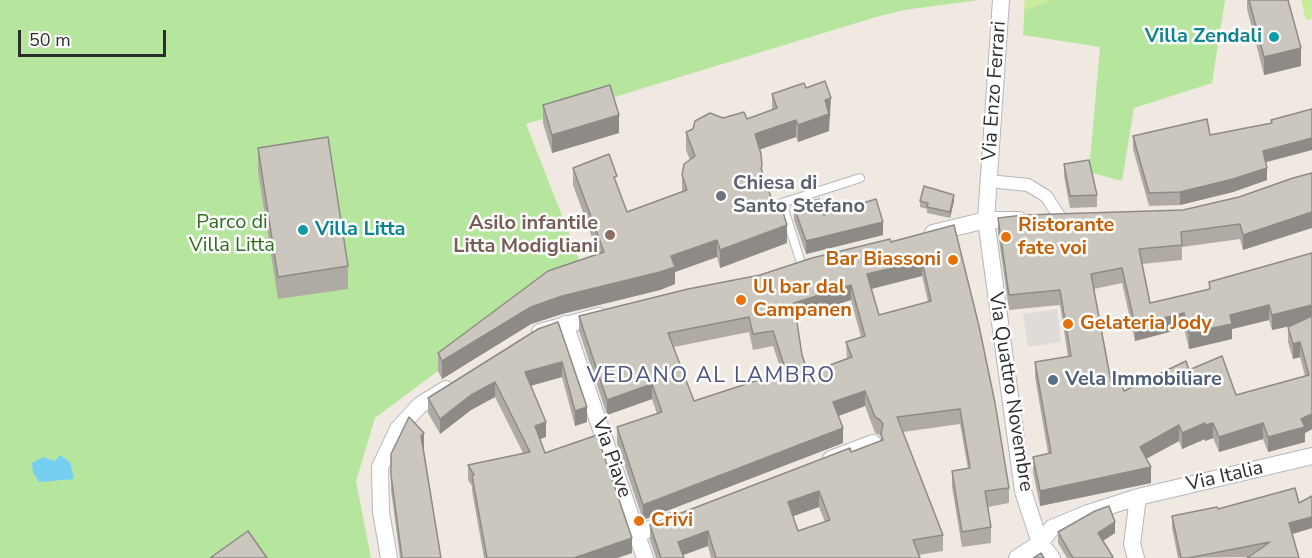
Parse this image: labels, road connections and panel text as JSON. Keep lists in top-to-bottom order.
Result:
{
  "streets": {
    "street": [
      "Via Enzo Ferrari",
      "Via Quattro Novembre",
      "Via Piave",
      "Via Italia"
    ]
  },
  "crossings": [
    ["Via Enzo Ferrari", "Via Quattro Novembre"],
    ["Via Quattro Novembre", "Via Italia"]
  ],
  "districts": ["VEDANO AL LAMBRO"],
  "parks": ["Parco di Villa Litta"],
  "places": [
    "Villa Zendali",
    "Chiesa di Santo Stefano",
    "Villa Litta",
    "Asilo infantile Litta Modigliani",
    "Ristorante fate voi",
    "Bar Biassoni",
    "Ul bar dal Campanen",
    "Gelateria Jody",
    "Vela Immobiliare",
    "Crivi"
  ],
  "scale_bar": "50 m"
}
